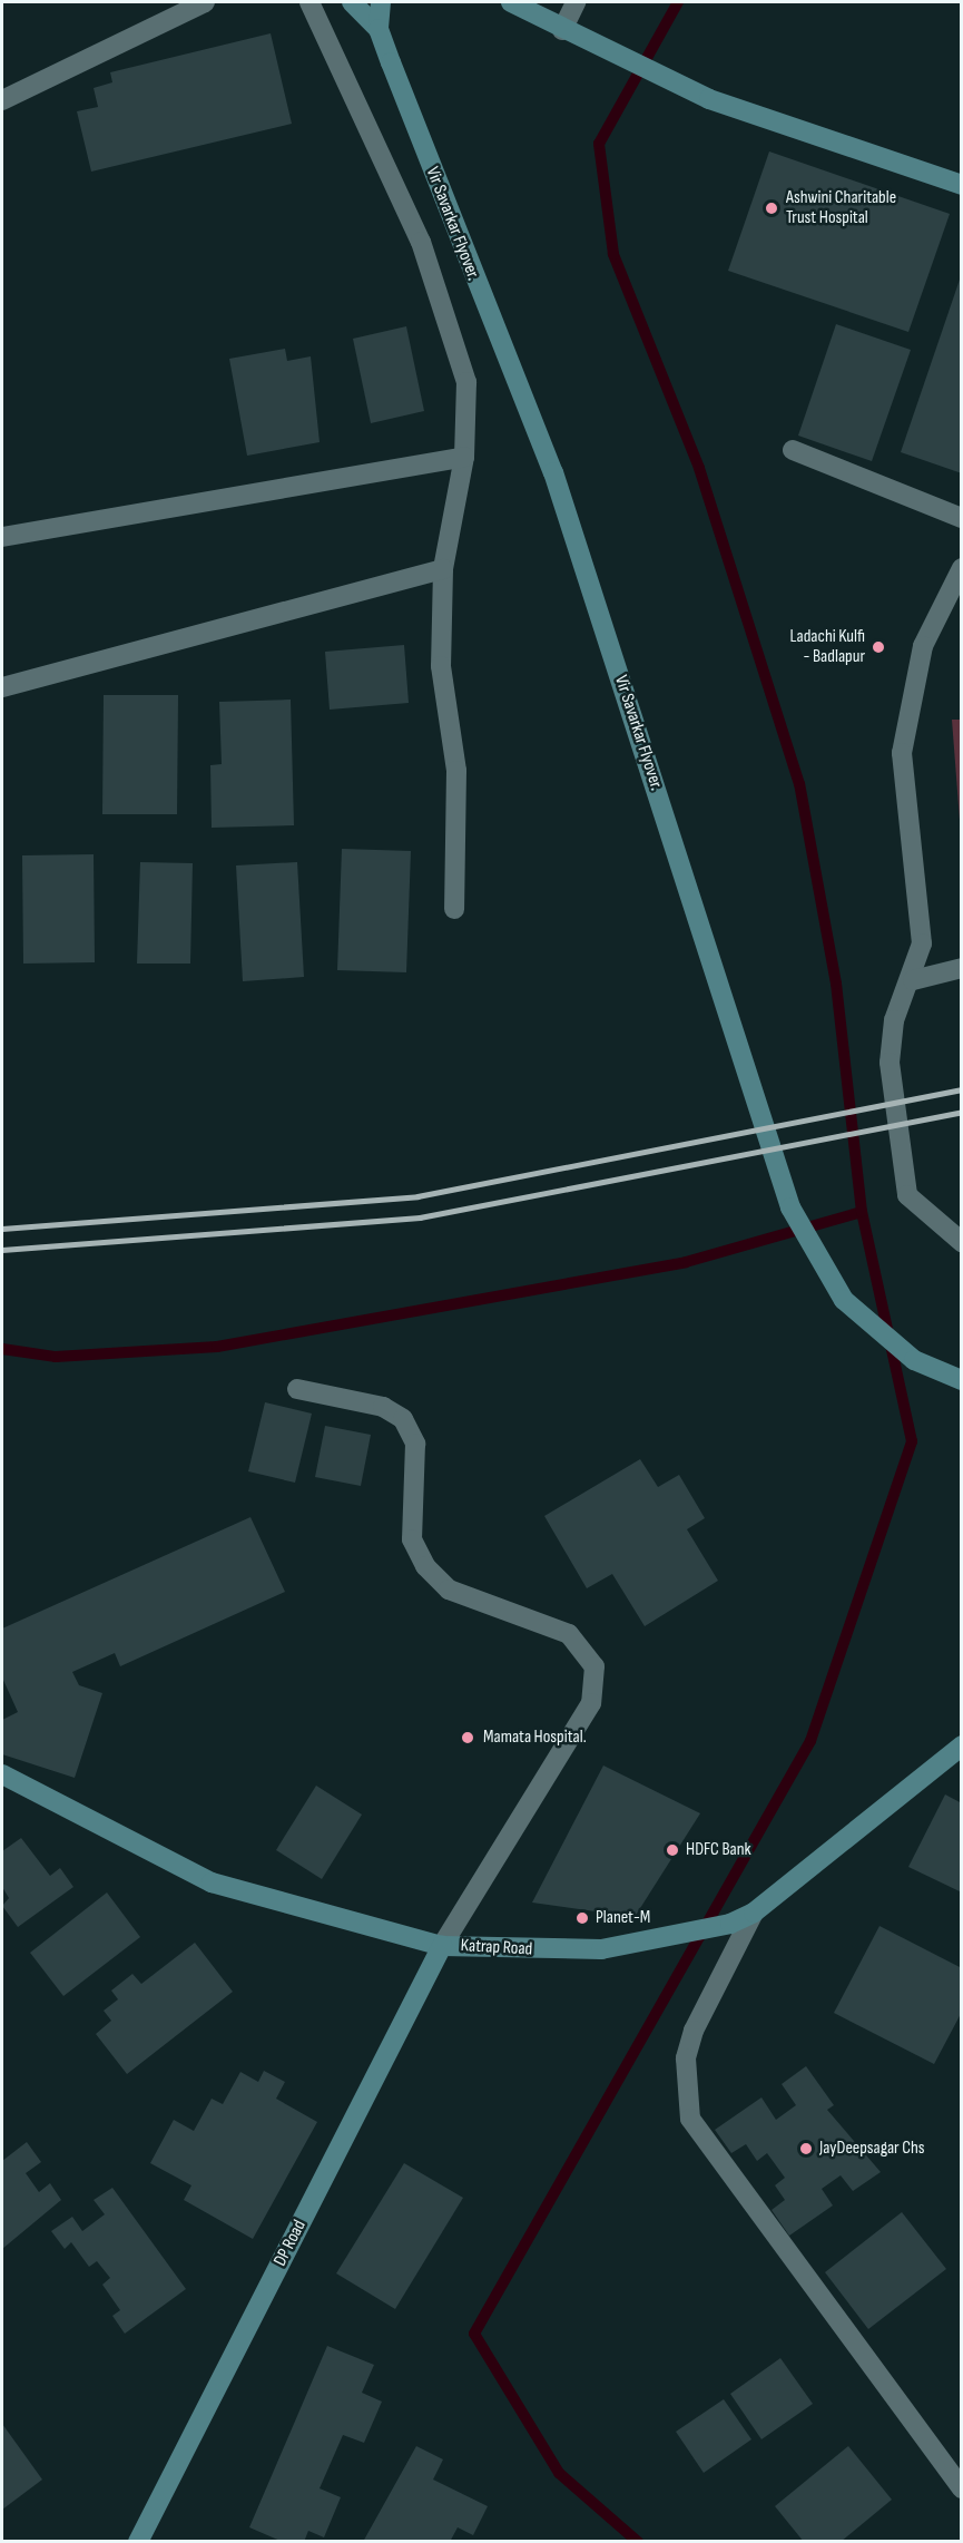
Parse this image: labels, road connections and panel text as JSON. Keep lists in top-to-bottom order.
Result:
{
  "streets": {
    "main road": ["Vir Savarkar Flyover.", "Katrap Road", "DP Road"]
  },
  "crossings": [
    ["Katrap Road", "DP Road"]
  ],
  "places": [
    "Ashwini Charitable Trust Hospital",
    "Ladachi Kulfi - Badlapur",
    "Mamata Hospital.",
    "HDFC Bank",
    "Planet-M",
    "JayDeepsagar Chs"
  ]
}
